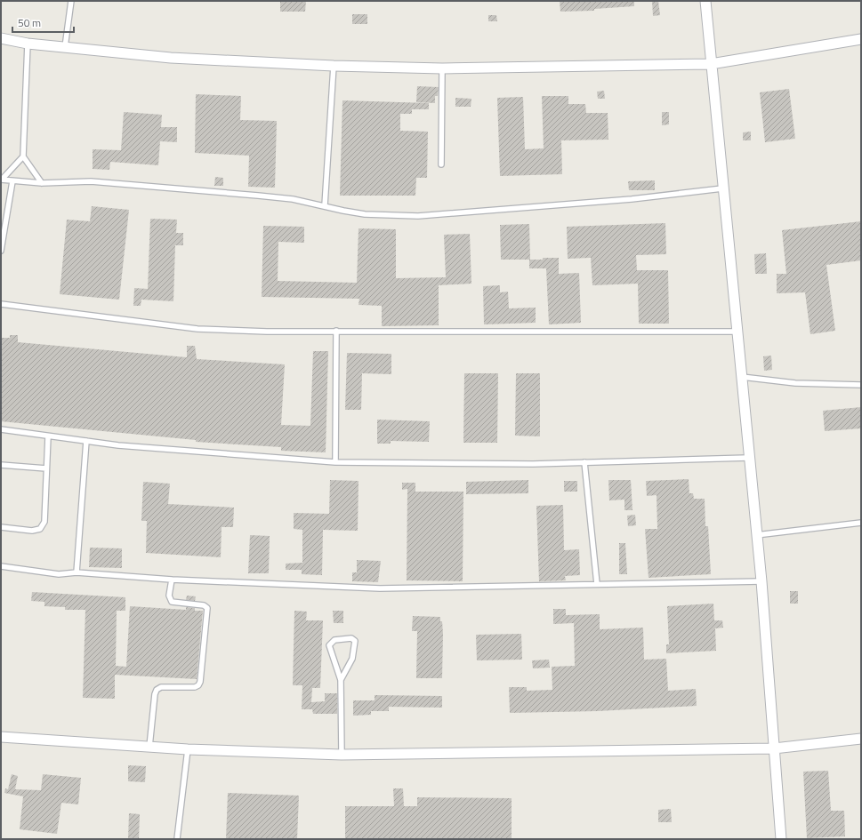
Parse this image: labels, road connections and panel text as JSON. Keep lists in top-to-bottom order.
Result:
{
  "scale_bar": "50 m"
}
